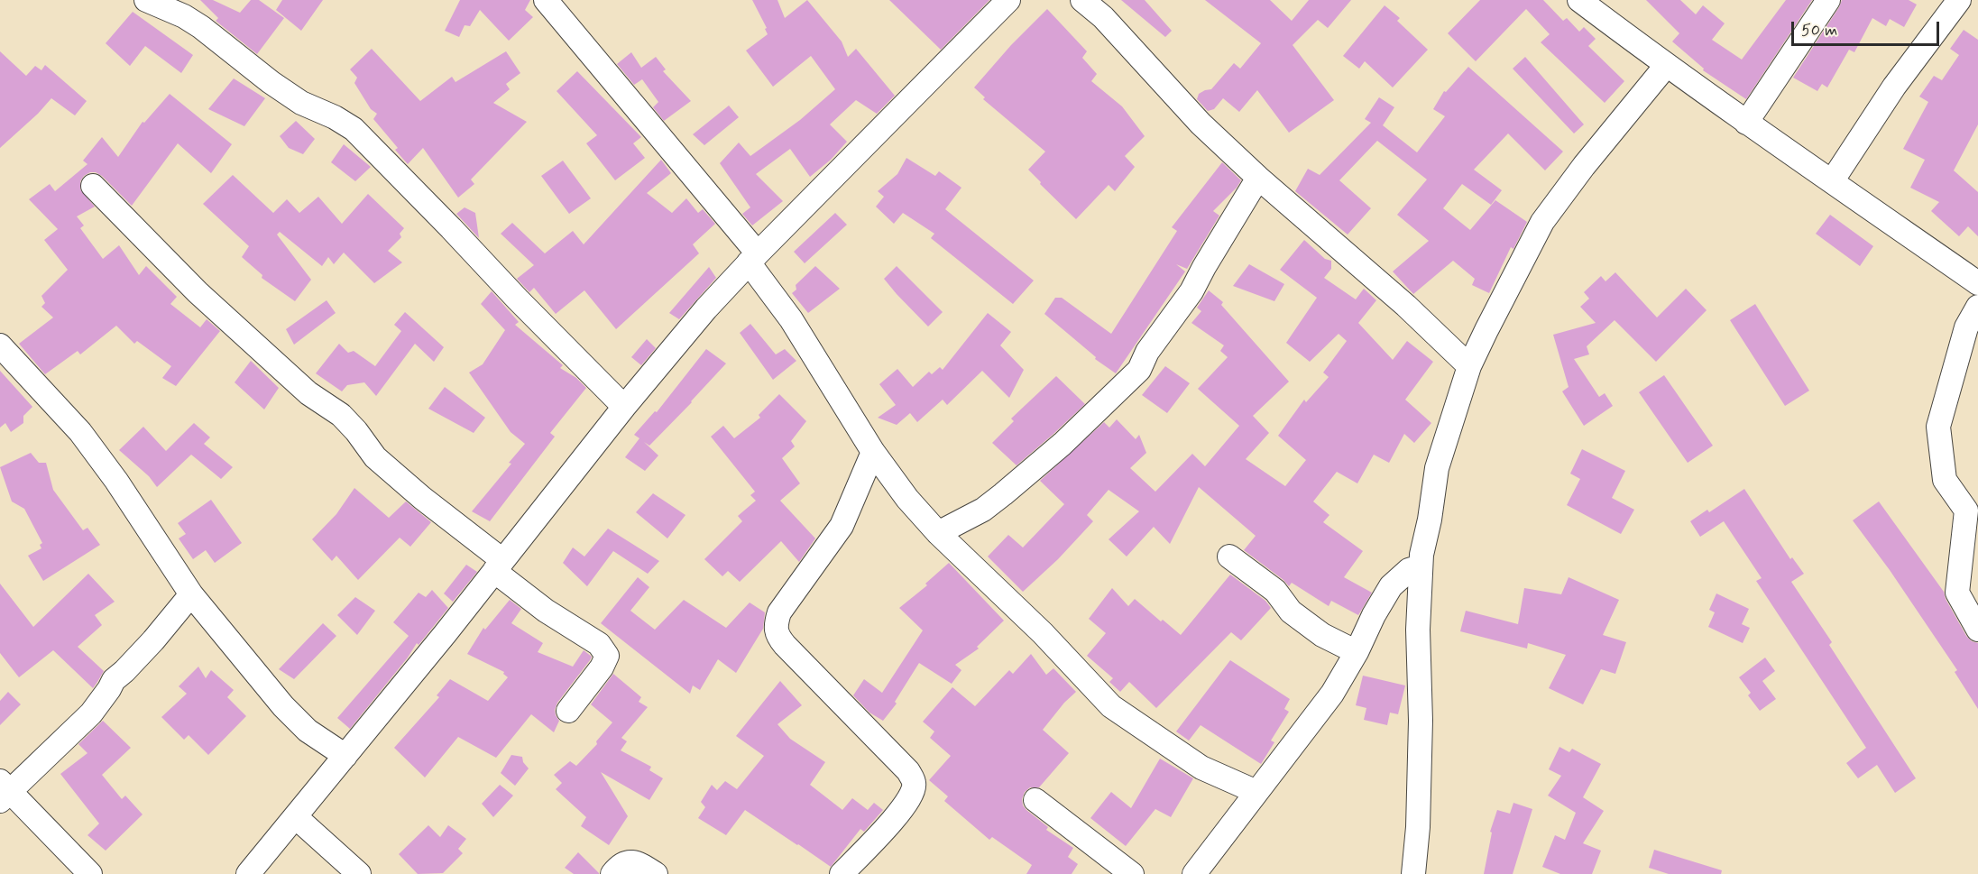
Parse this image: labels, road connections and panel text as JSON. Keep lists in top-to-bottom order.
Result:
{
  "scale_bar": "50 m"
}
